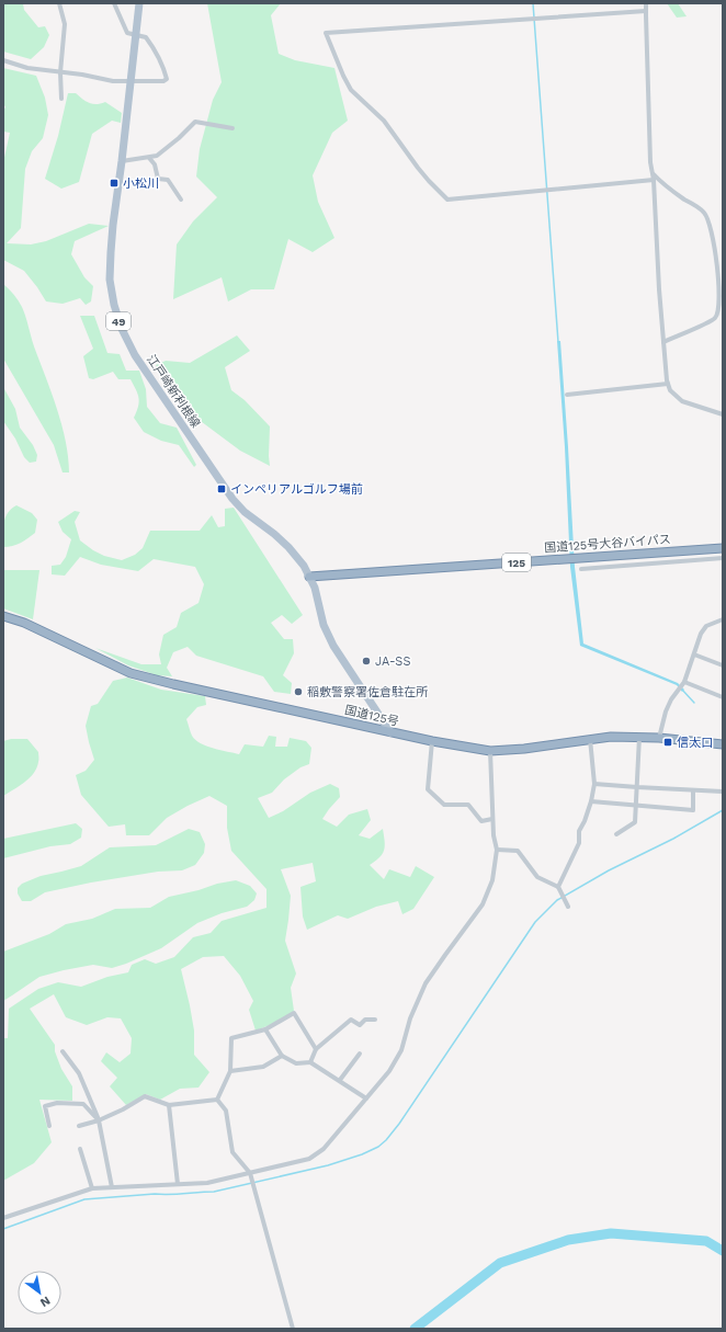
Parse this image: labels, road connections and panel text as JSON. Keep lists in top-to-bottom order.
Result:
{
  "streets": {
    "highway": ["国道125号大谷バイパス", "125", "国道125号"],
    "main road": ["49", "江戸崎新利根線"]
  },
  "crossings": [
    ["江戸崎新利根線", "国道125号大谷バイパス"],
    ["江戸崎新利根線", "国道125号"]
  ],
  "places": {
    "transit": ["小松川", "インペリアルゴルフ場前", "信太口"],
    "other": ["JA-SS", "稲敷警察署佐倉駐在所"]
  },
  "north": "bottom right"
}
